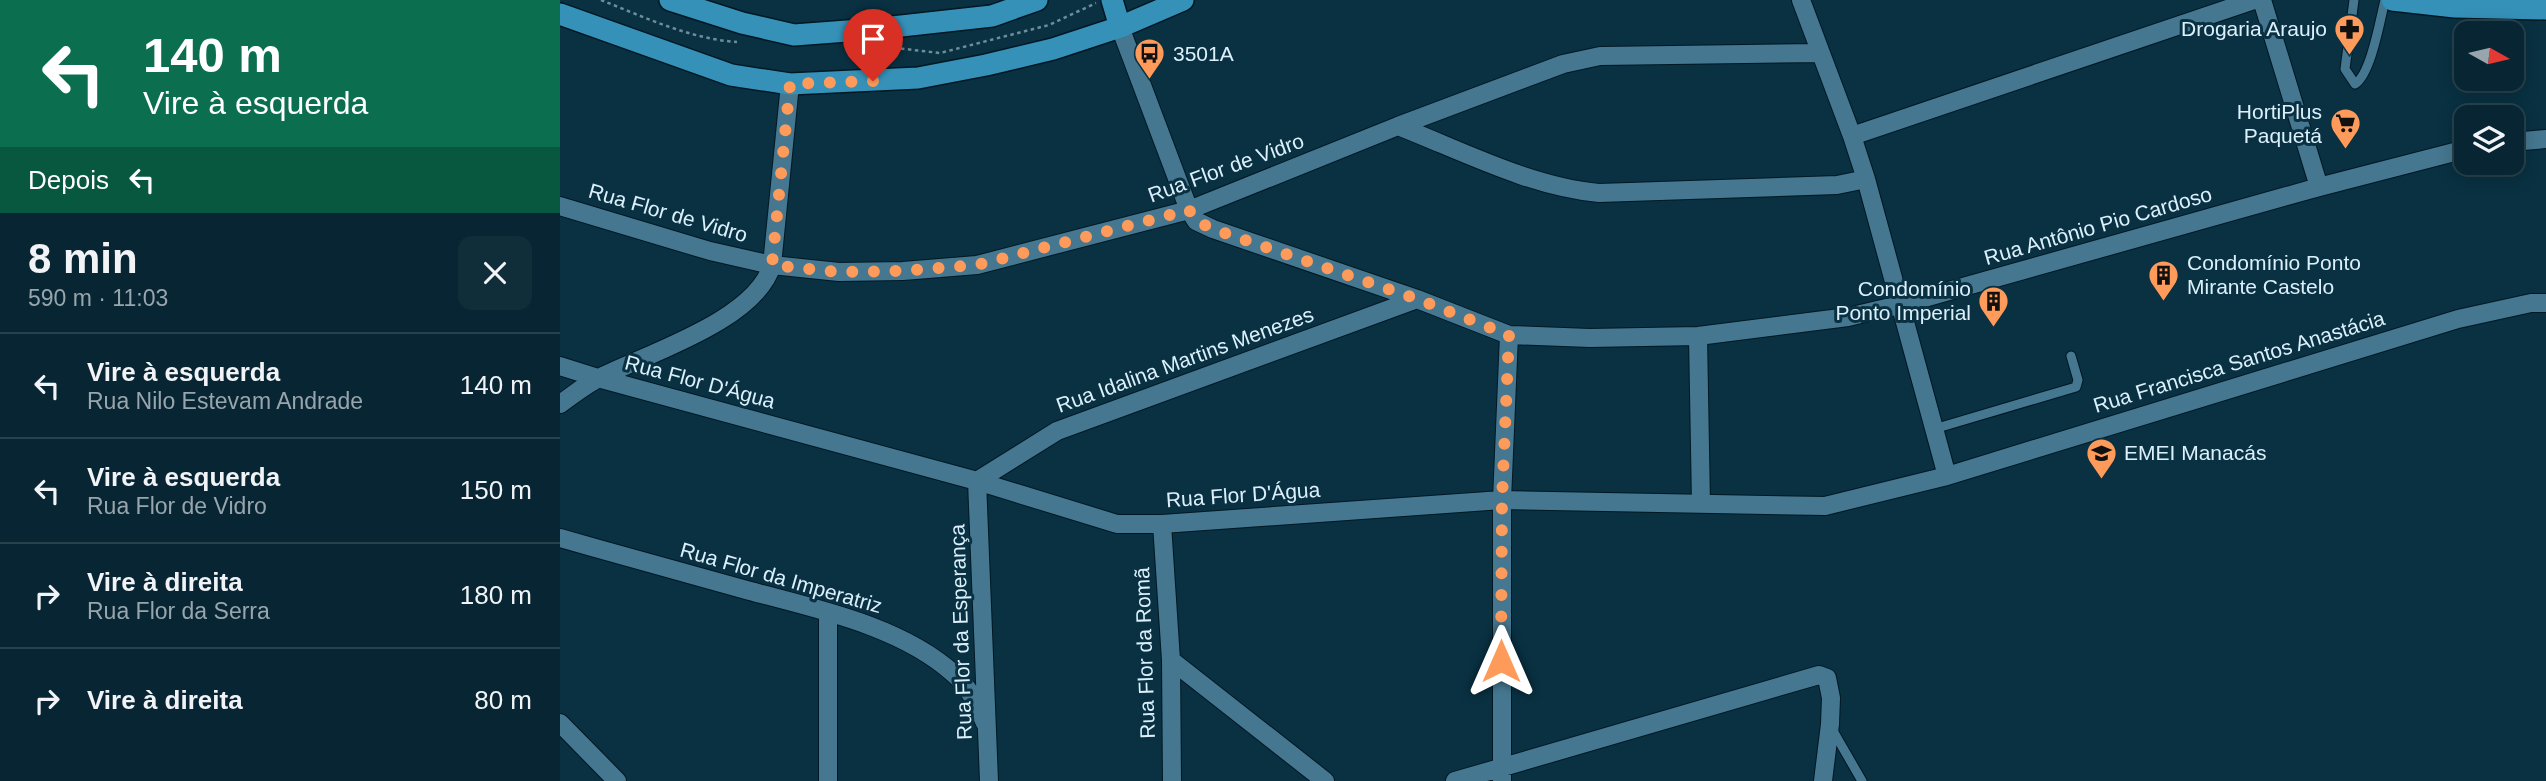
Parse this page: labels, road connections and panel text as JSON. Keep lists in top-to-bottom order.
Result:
{
  "streets": {
    "street": [
      "Rua Flor de Vidro",
      "Rua Antônio Pio Cardoso",
      "Rua Idalina Martins Menezes",
      "Rua Francisca Santos Anastácia",
      "Rua Flor D'Água",
      "Rua Flor da Imperatriz",
      "Rua Flor da Esperança",
      "Rua Flor da Romã"
    ]
  },
  "crossings": [
    ["Rua Flor de Vidro", "Rua Antônio Pio Cardoso"],
    ["Rua Antônio Pio Cardoso", "Rua Idalina Martins Menezes"],
    ["Rua Idalina Martins Menezes", "Rua Flor D'Água"],
    ["Rua Idalina Martins Menezes", "Rua Flor da Esperança"],
    ["Rua Francisca Santos Anastácia", "Rua Flor D'Água"],
    ["Rua Flor D'Água", "Rua Flor da Esperança"],
    ["Rua Flor D'Água", "Rua Flor da Romã"],
    ["Rua Flor da Imperatriz", "Rua Flor da Esperança"]
  ],
  "places": {
    "pharmacy": ["Drogaria Araujo"],
    "bus stop": ["3501A"],
    "supermarket": ["HortiPlus Paquetá"],
    "building": ["Condomínio Ponto Mirante Castelo", "Condomínio Ponto Imperial"],
    "school or university": ["EMEI Manacás"]
  },
  "north": "right",
  "page": {
    "turn": ["140 m", "Vire à esquerda"],
    "then": "Depois",
    "heading": ["8 min", "590 m · 11:03"],
    "list": [
      {
        "name": "Vire à esquerda",
        "note": "Rua Nilo Estevam Andrade",
        "value": "140 m"
      },
      {
        "name": "Vire à esquerda",
        "note": "Rua Flor de Vidro",
        "value": "150 m"
      },
      {
        "name": "Vire à direita",
        "note": "Rua Flor da Serra",
        "value": "180 m"
      },
      {
        "name": "Vire à direita",
        "value": "80 m"
      }
    ]
  }
}
